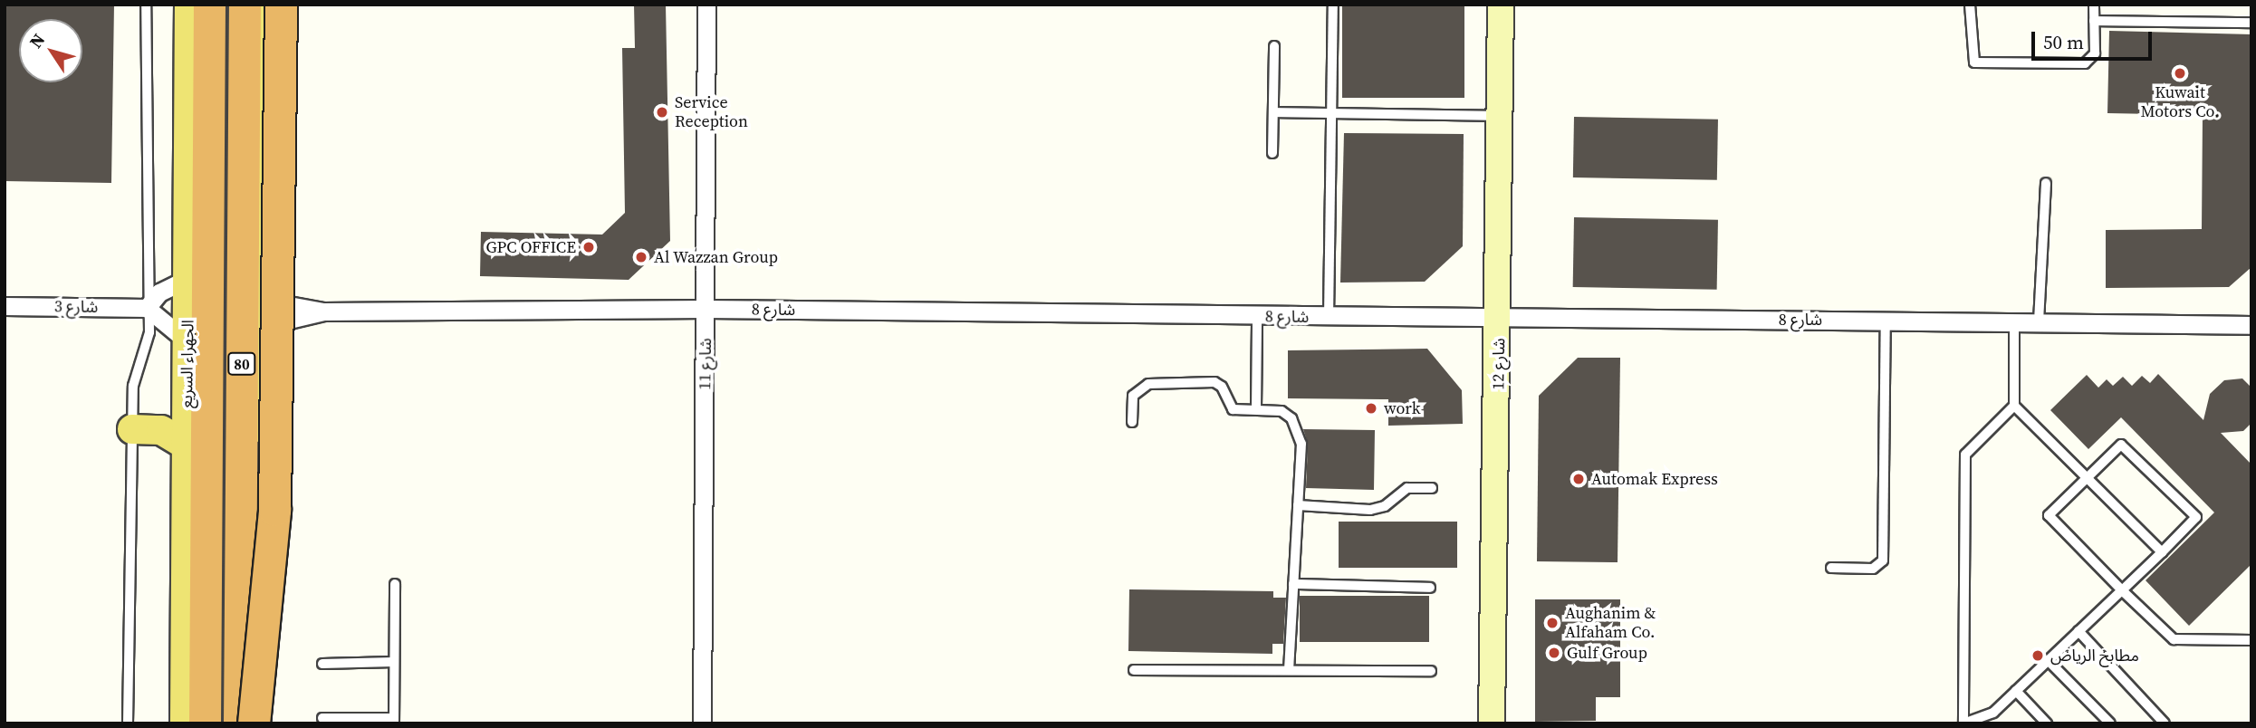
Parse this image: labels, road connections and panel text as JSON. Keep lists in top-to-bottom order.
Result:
{
  "streets": {
    "highway": ["الجهراء السريع", "80"],
    "street": [
      "شارع 3",
      "شارع 8",
      "شارع 11",
      "شارع 12"
    ]
  },
  "crossings": [
    ["شارع 8", "شارع 11"],
    ["شارع 8", "شارع 12"]
  ],
  "places": [
    "Kuwait Motors Co.",
    "Service Reception",
    "GPC OFFICE",
    "Al Wazzan Group",
    "work",
    "Automak Express",
    "Aughanim & Alfaham Co.",
    "Gulf Group",
    "مطابخ الرياض"
  ],
  "scale_bar": "50 m",
  "north": "top left"
}
